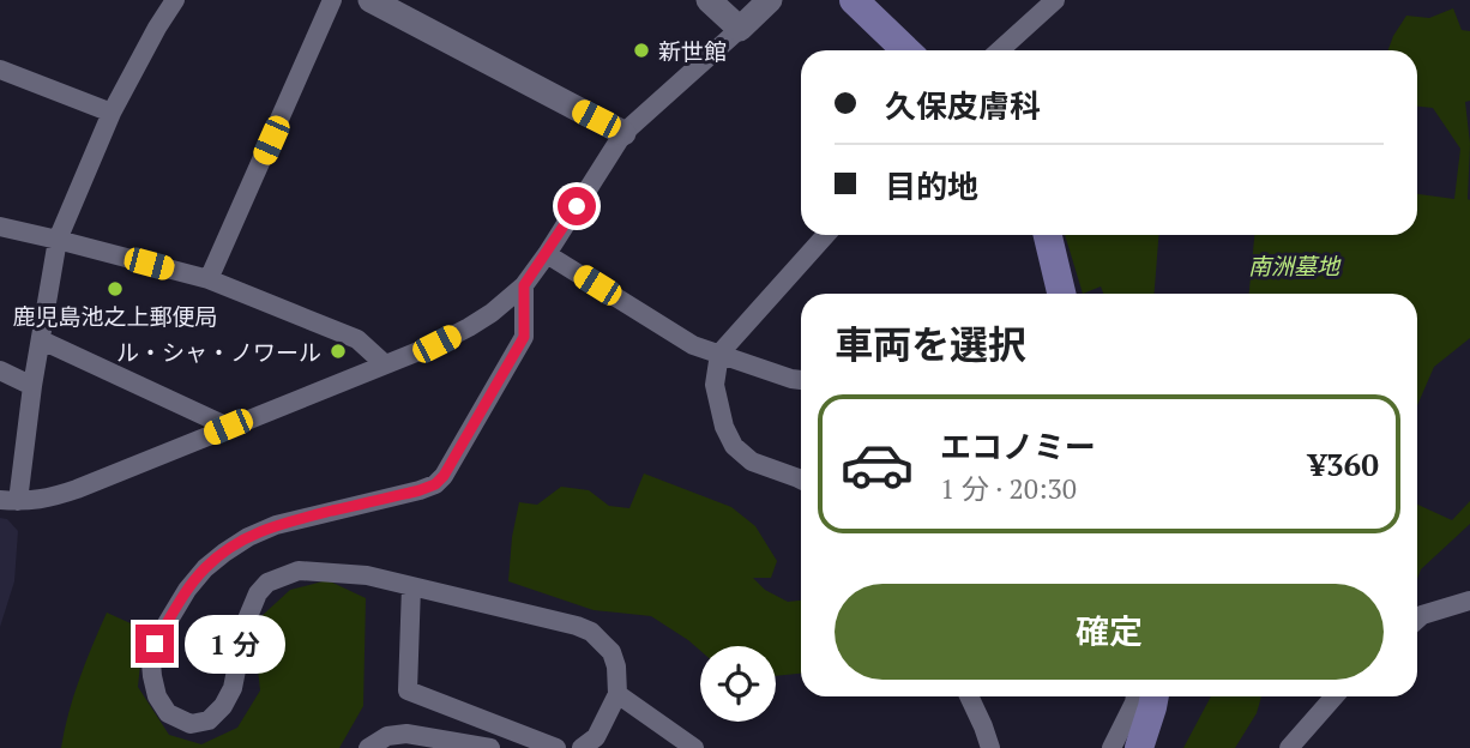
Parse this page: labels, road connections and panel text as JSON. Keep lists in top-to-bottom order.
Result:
{
  "parks": ["南洲墓地"],
  "places": ["新世館", "鹿児島池之上郵便局", "ル・シャ・ノワール"],
  "page": {
    "banner": ["久保皮膚科", "目的地"],
    "heading": "車両を選択",
    "list": [
      {
        "name": "エコノミー",
        "note": "1 分 · 20:30",
        "value": "¥360"
      }
    ],
    "buttons": "確定",
    "bubble": "1 分"
  }
}
